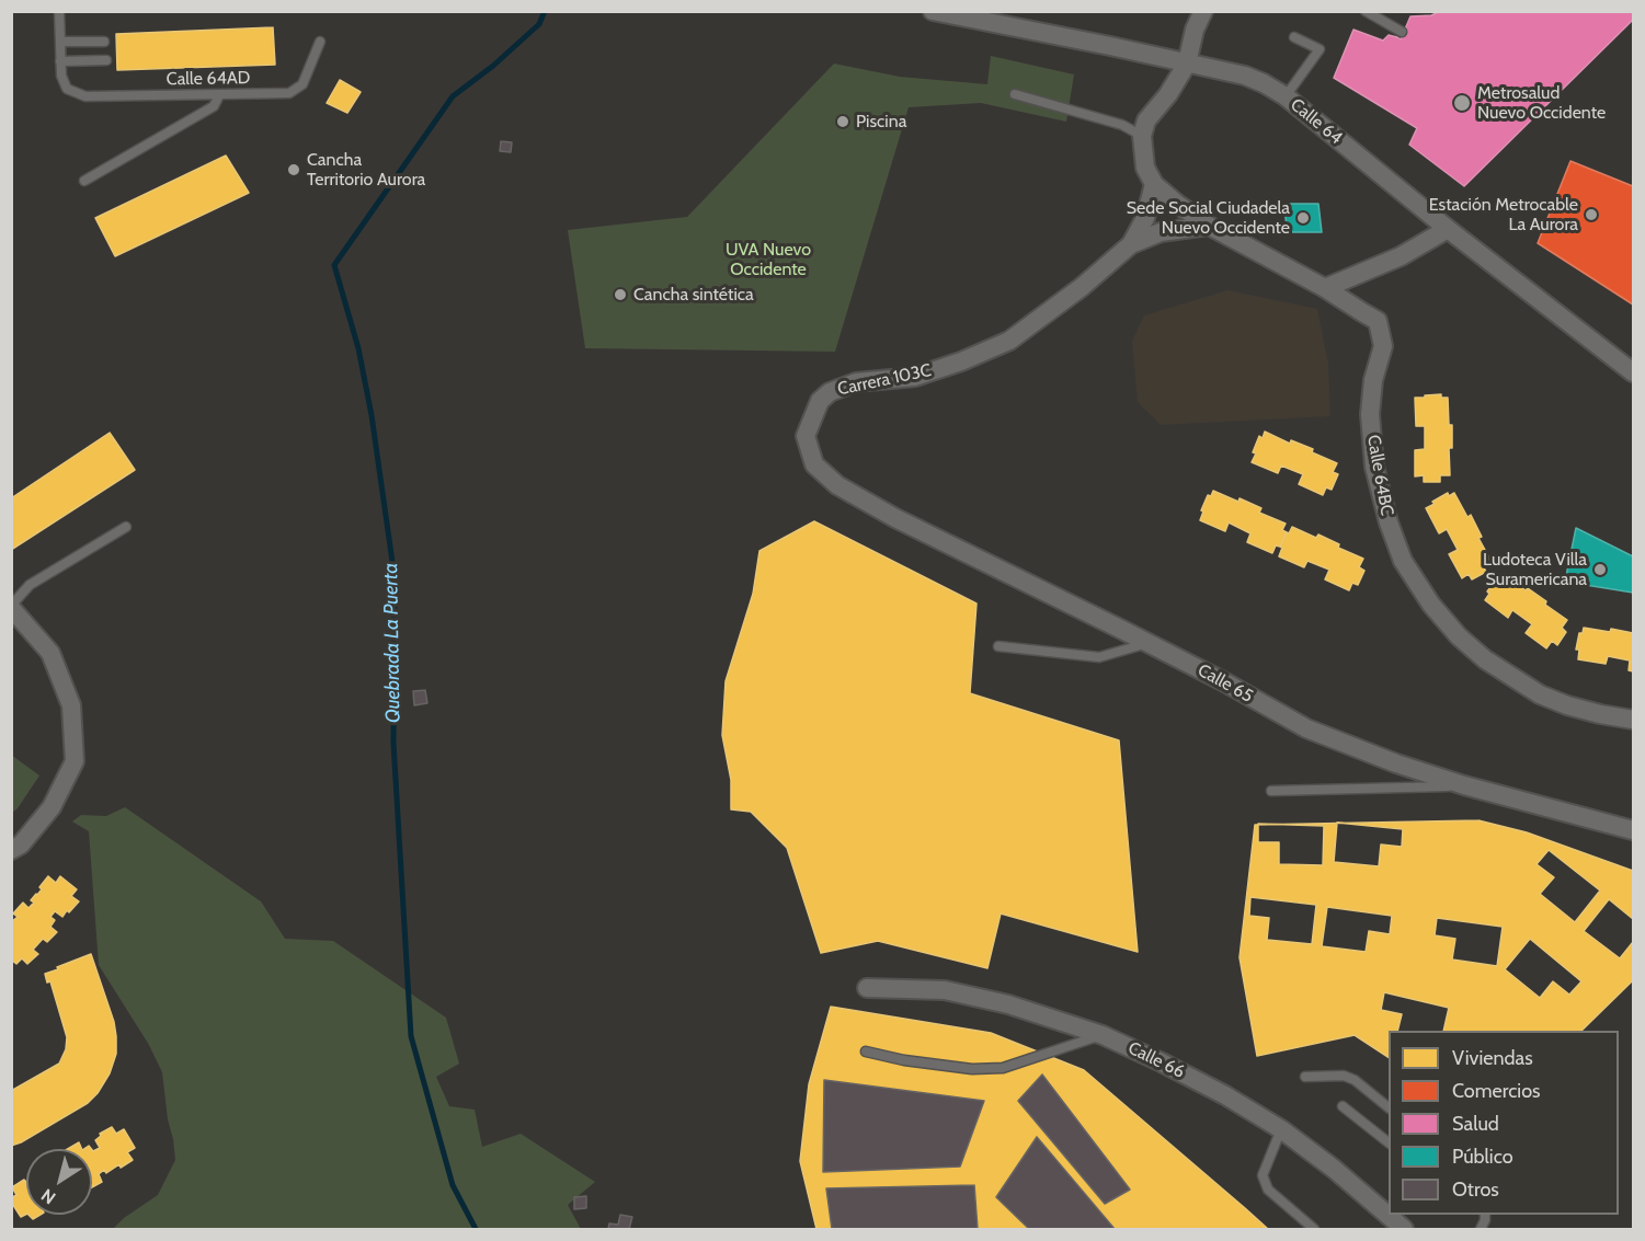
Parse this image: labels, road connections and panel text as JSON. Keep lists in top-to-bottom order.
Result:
{
  "streets": {
    "street": [
      "Calle 64",
      "Carrera 103C",
      "Calle 64BC",
      "Calle 65",
      "Calle 66"
    ],
    "lane": ["Calle 64AD"]
  },
  "crossings": [
    ["Carrera 103C", "Calle 65"]
  ],
  "water": ["Quebrada La Puerta"],
  "parks": ["UVA Nuevo Occidente"],
  "places": [
    "Metrosalud Nuevo Occidente",
    "Piscina",
    "Cancha Territorio Aurora",
    "Estación Metrocable La Aurora",
    "Sede Social Ciudadela Nuevo Occidente",
    "Cancha sintética",
    "Ludoteca Villa Suramericana"
  ],
  "legend": [
    "Viviendas",
    "Comercios",
    "Salud",
    "Público",
    "Otros"
  ],
  "north": "bottom left"
}
